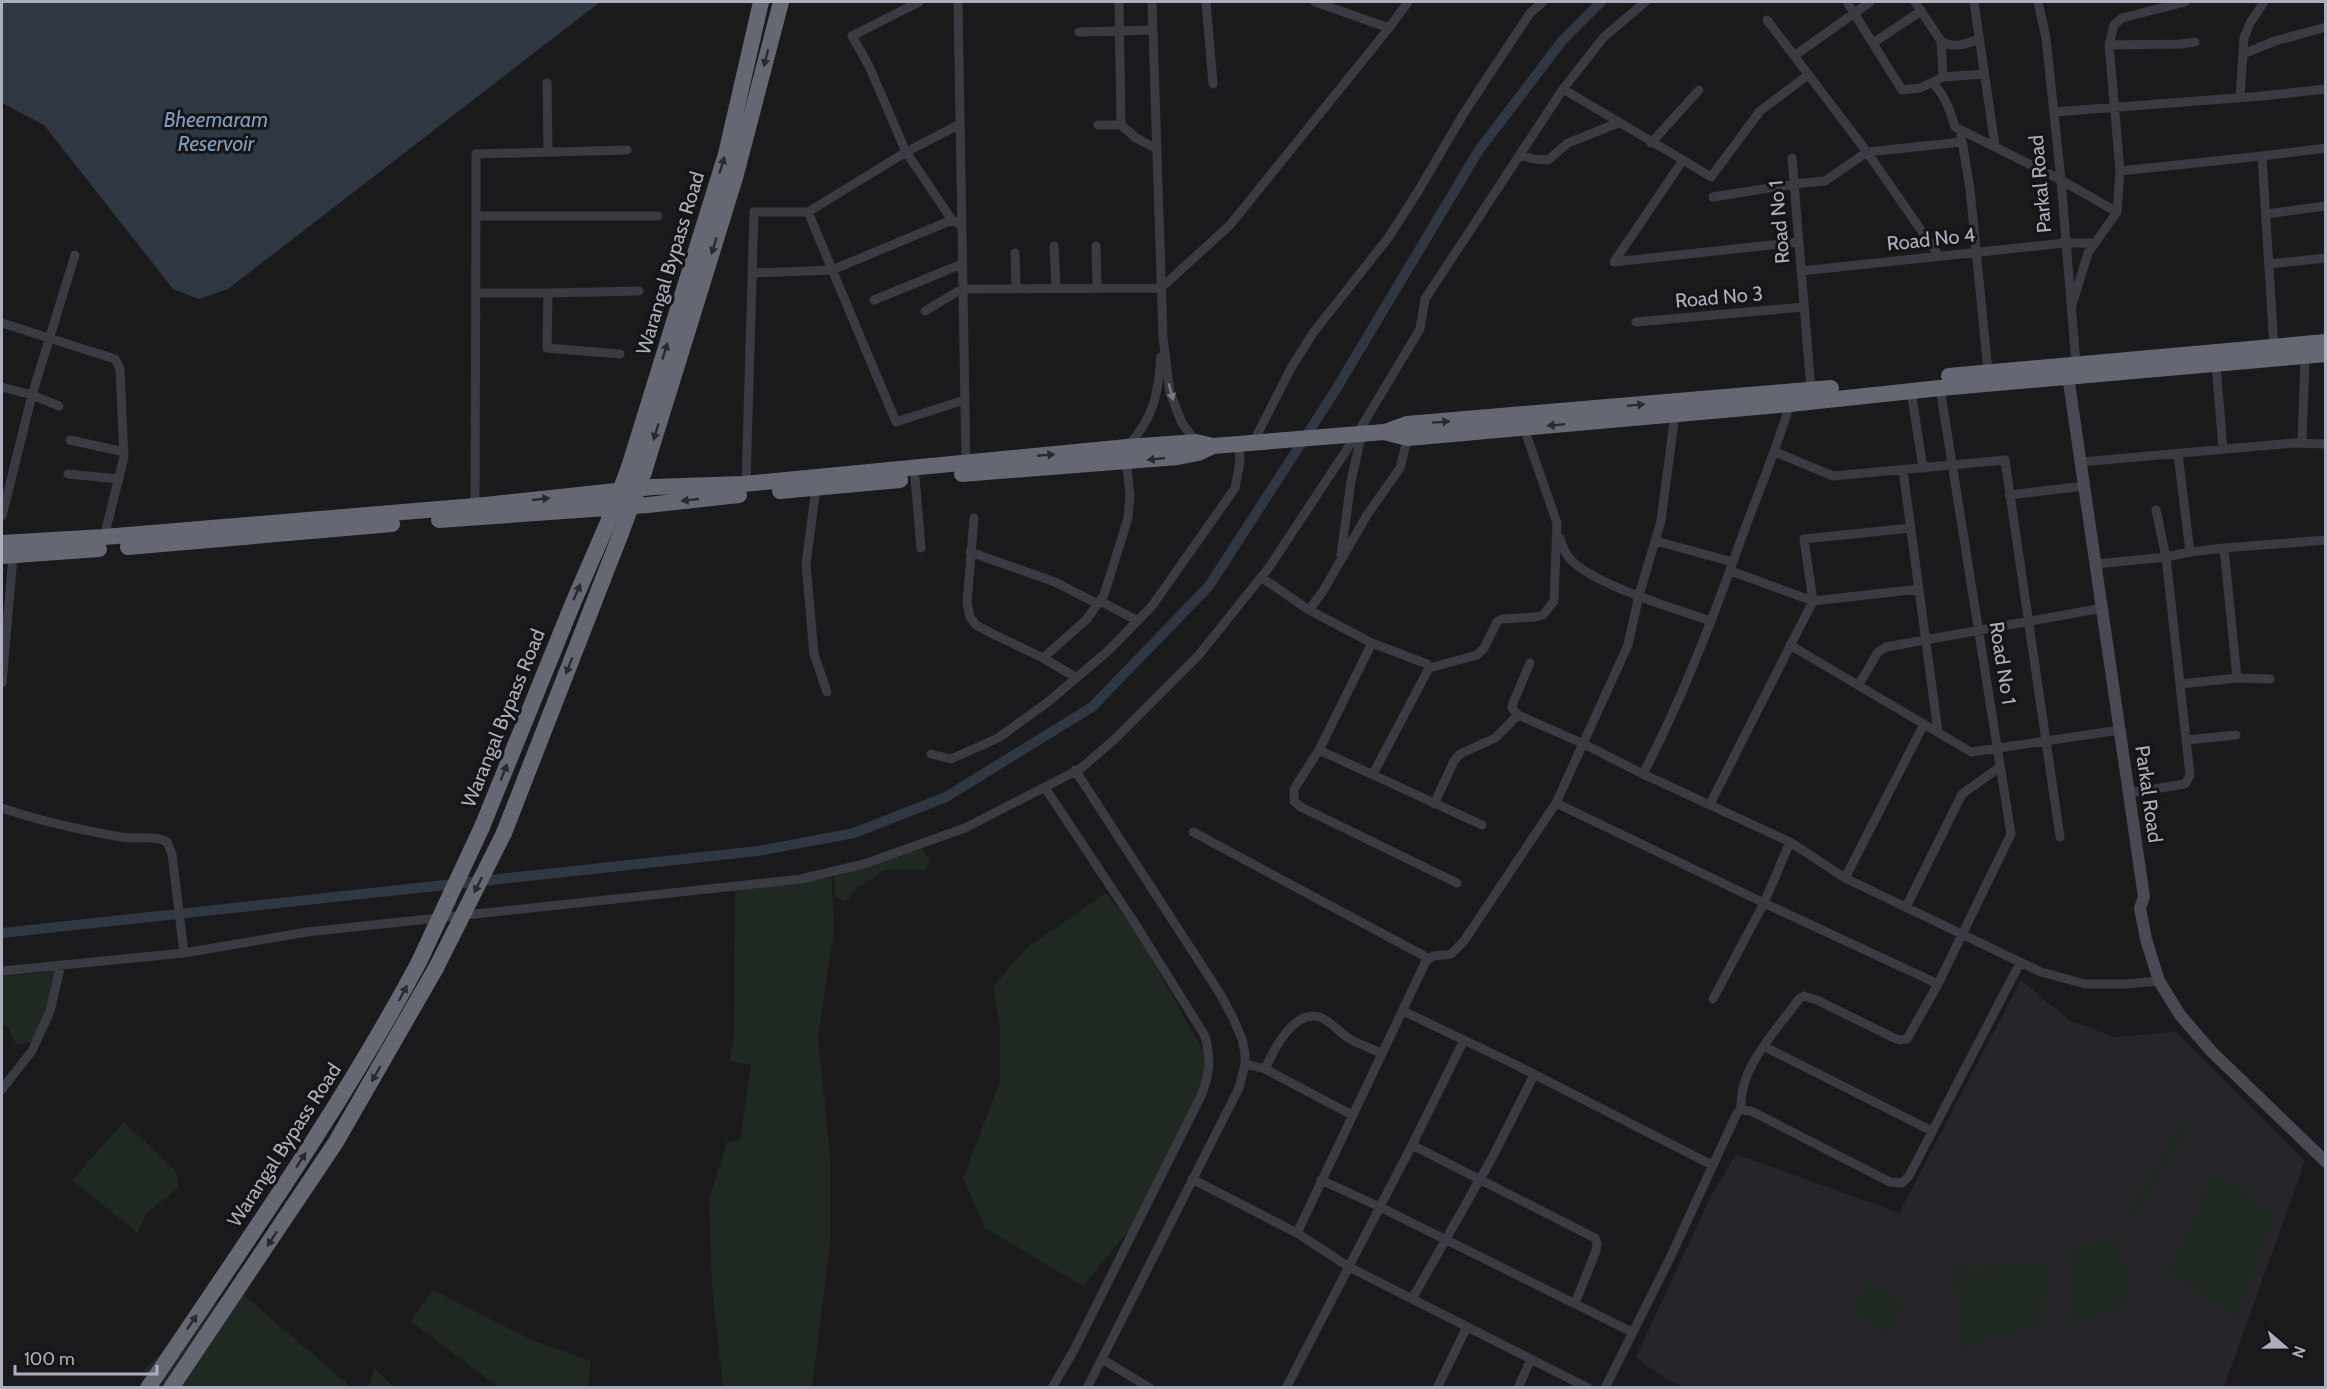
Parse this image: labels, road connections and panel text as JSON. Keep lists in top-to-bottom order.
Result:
{
  "streets": {
    "highway": ["Warangal Bypass Road"],
    "street": [
      "Parkal Road",
      "Road No 1",
      "Road No 4",
      "Road No 3"
    ]
  },
  "crossings": [
    ["Parkal Road", "Road No 4"],
    ["Road No 1", "Road No 4"],
    ["Road No 1", "Road No 3"]
  ],
  "water": ["Bheemaram Reservoir"],
  "scale_bar": "100 m",
  "north": "right"
}
